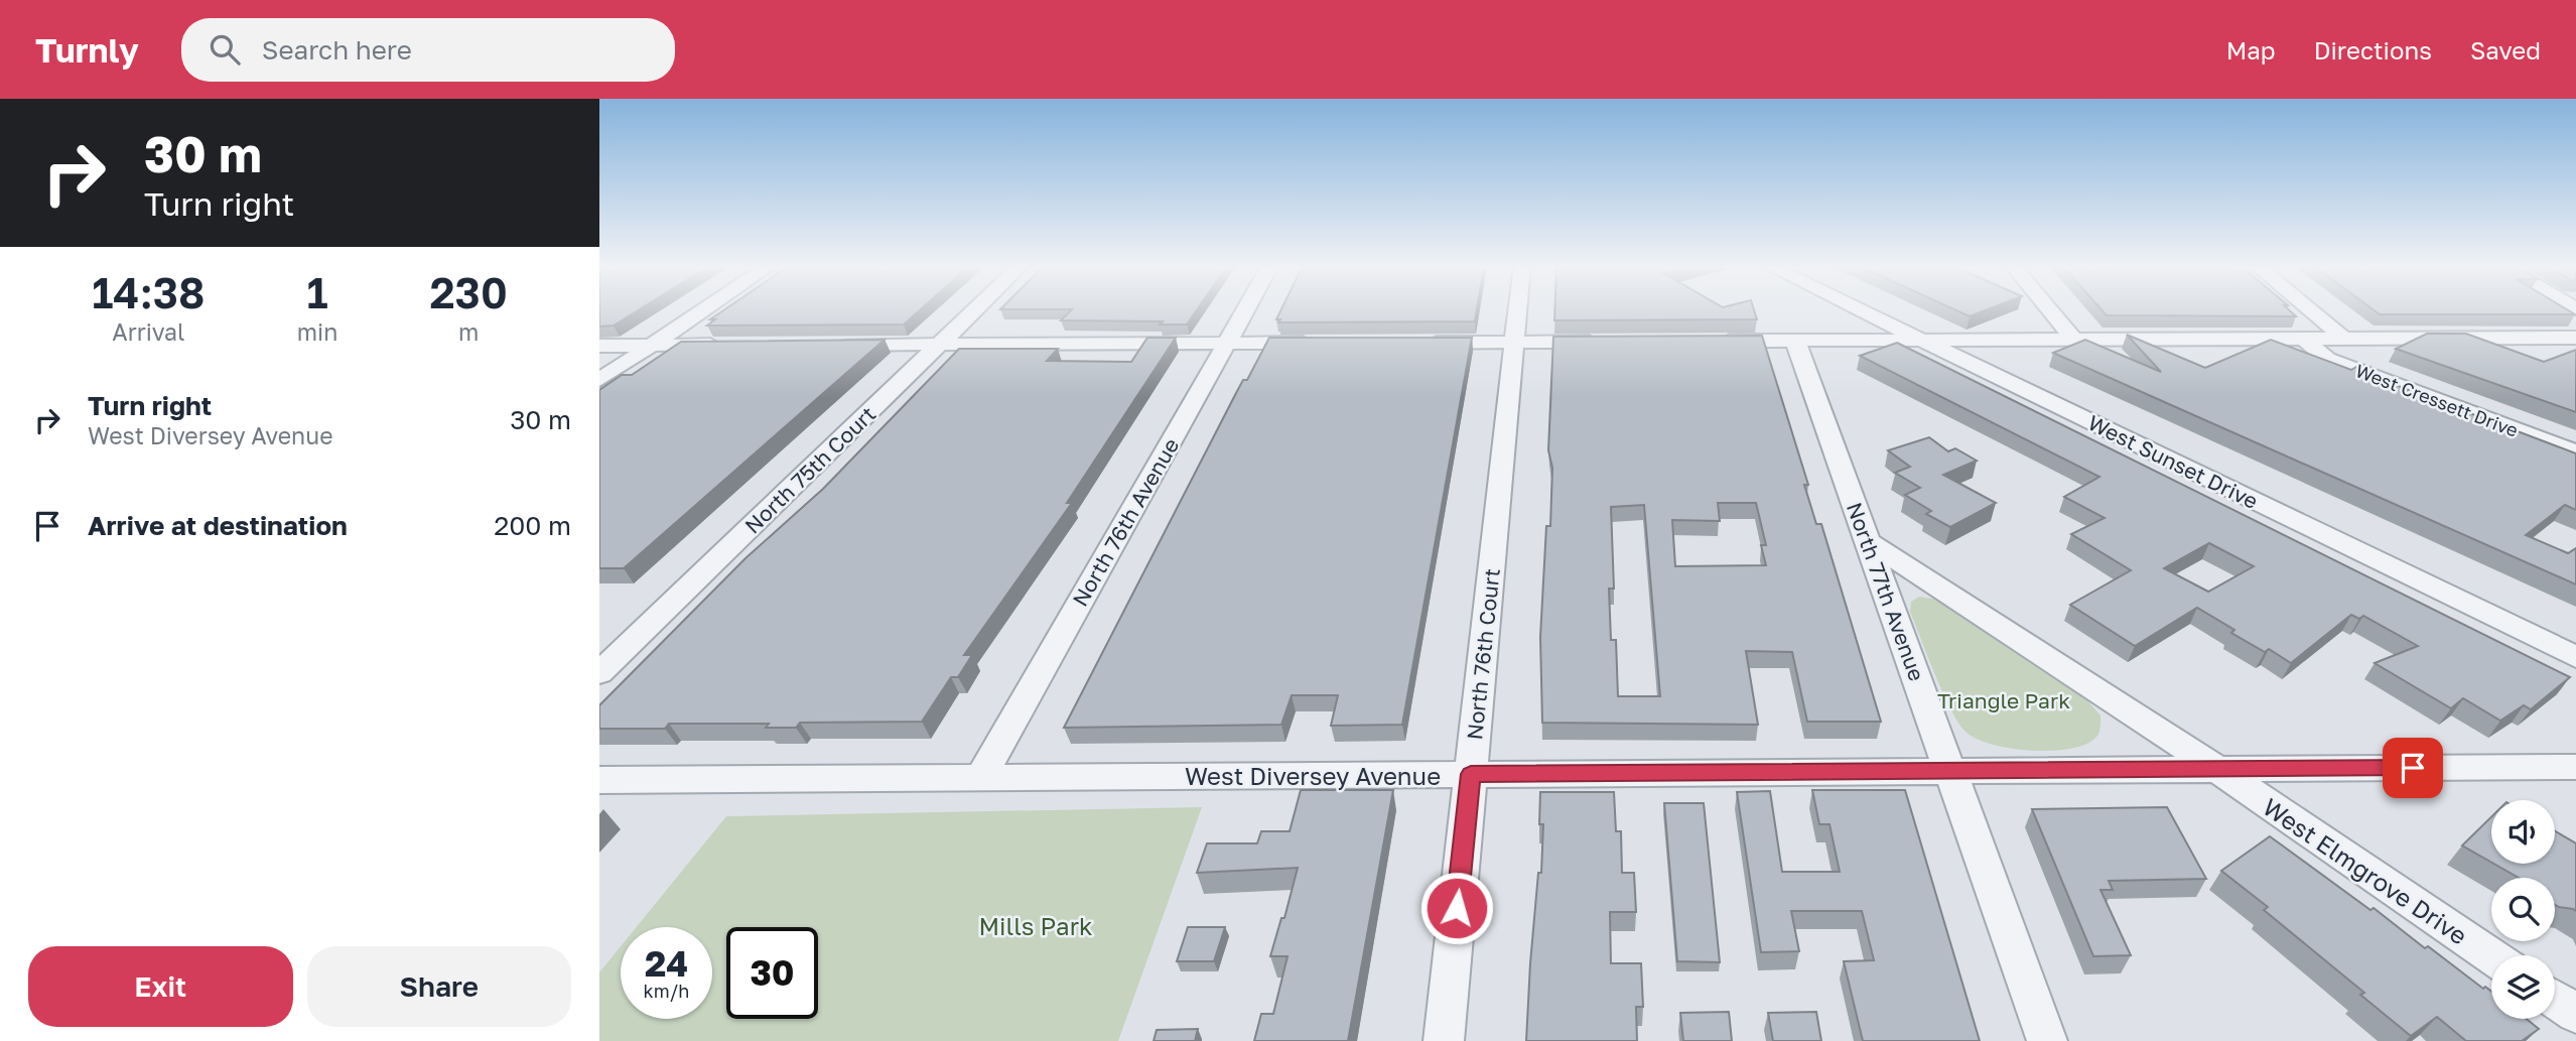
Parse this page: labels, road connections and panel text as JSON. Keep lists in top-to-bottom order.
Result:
{
  "streets": {
    "street": [
      "West Cressett Drive",
      "West Sunset Drive",
      "North 75th Court",
      "North 76th Avenue",
      "North 77th Avenue",
      "North 76th Court",
      "West Diversey Avenue",
      "West Elmgrove Drive"
    ]
  },
  "crossings": [
    ["North 76th Avenue", "West Diversey Avenue"],
    ["North 77th Avenue", "West Diversey Avenue"],
    ["North 77th Avenue", "West Elmgrove Drive"],
    ["North 76th Court", "West Diversey Avenue"],
    ["West Diversey Avenue", "West Elmgrove Drive"]
  ],
  "parks": ["Triangle Park", "Mills Park"],
  "page": {
    "header": "Turnly",
    "search": "Search here",
    "nav": ["Map", "Directions", "Saved"],
    "turn": ["30 m", "Turn right"],
    "eta": [
      "14:38",
      "Arrival",
      "1",
      "min",
      "230",
      "m"
    ],
    "list": [
      {
        "name": "Turn right",
        "note": "West Diversey Avenue",
        "value": "30 m"
      },
      {
        "name": "Arrive at destination",
        "value": "200 m"
      }
    ],
    "speed": "24 km/h",
    "limit": "30",
    "buttons": ["Exit", "Share"]
  }
}
